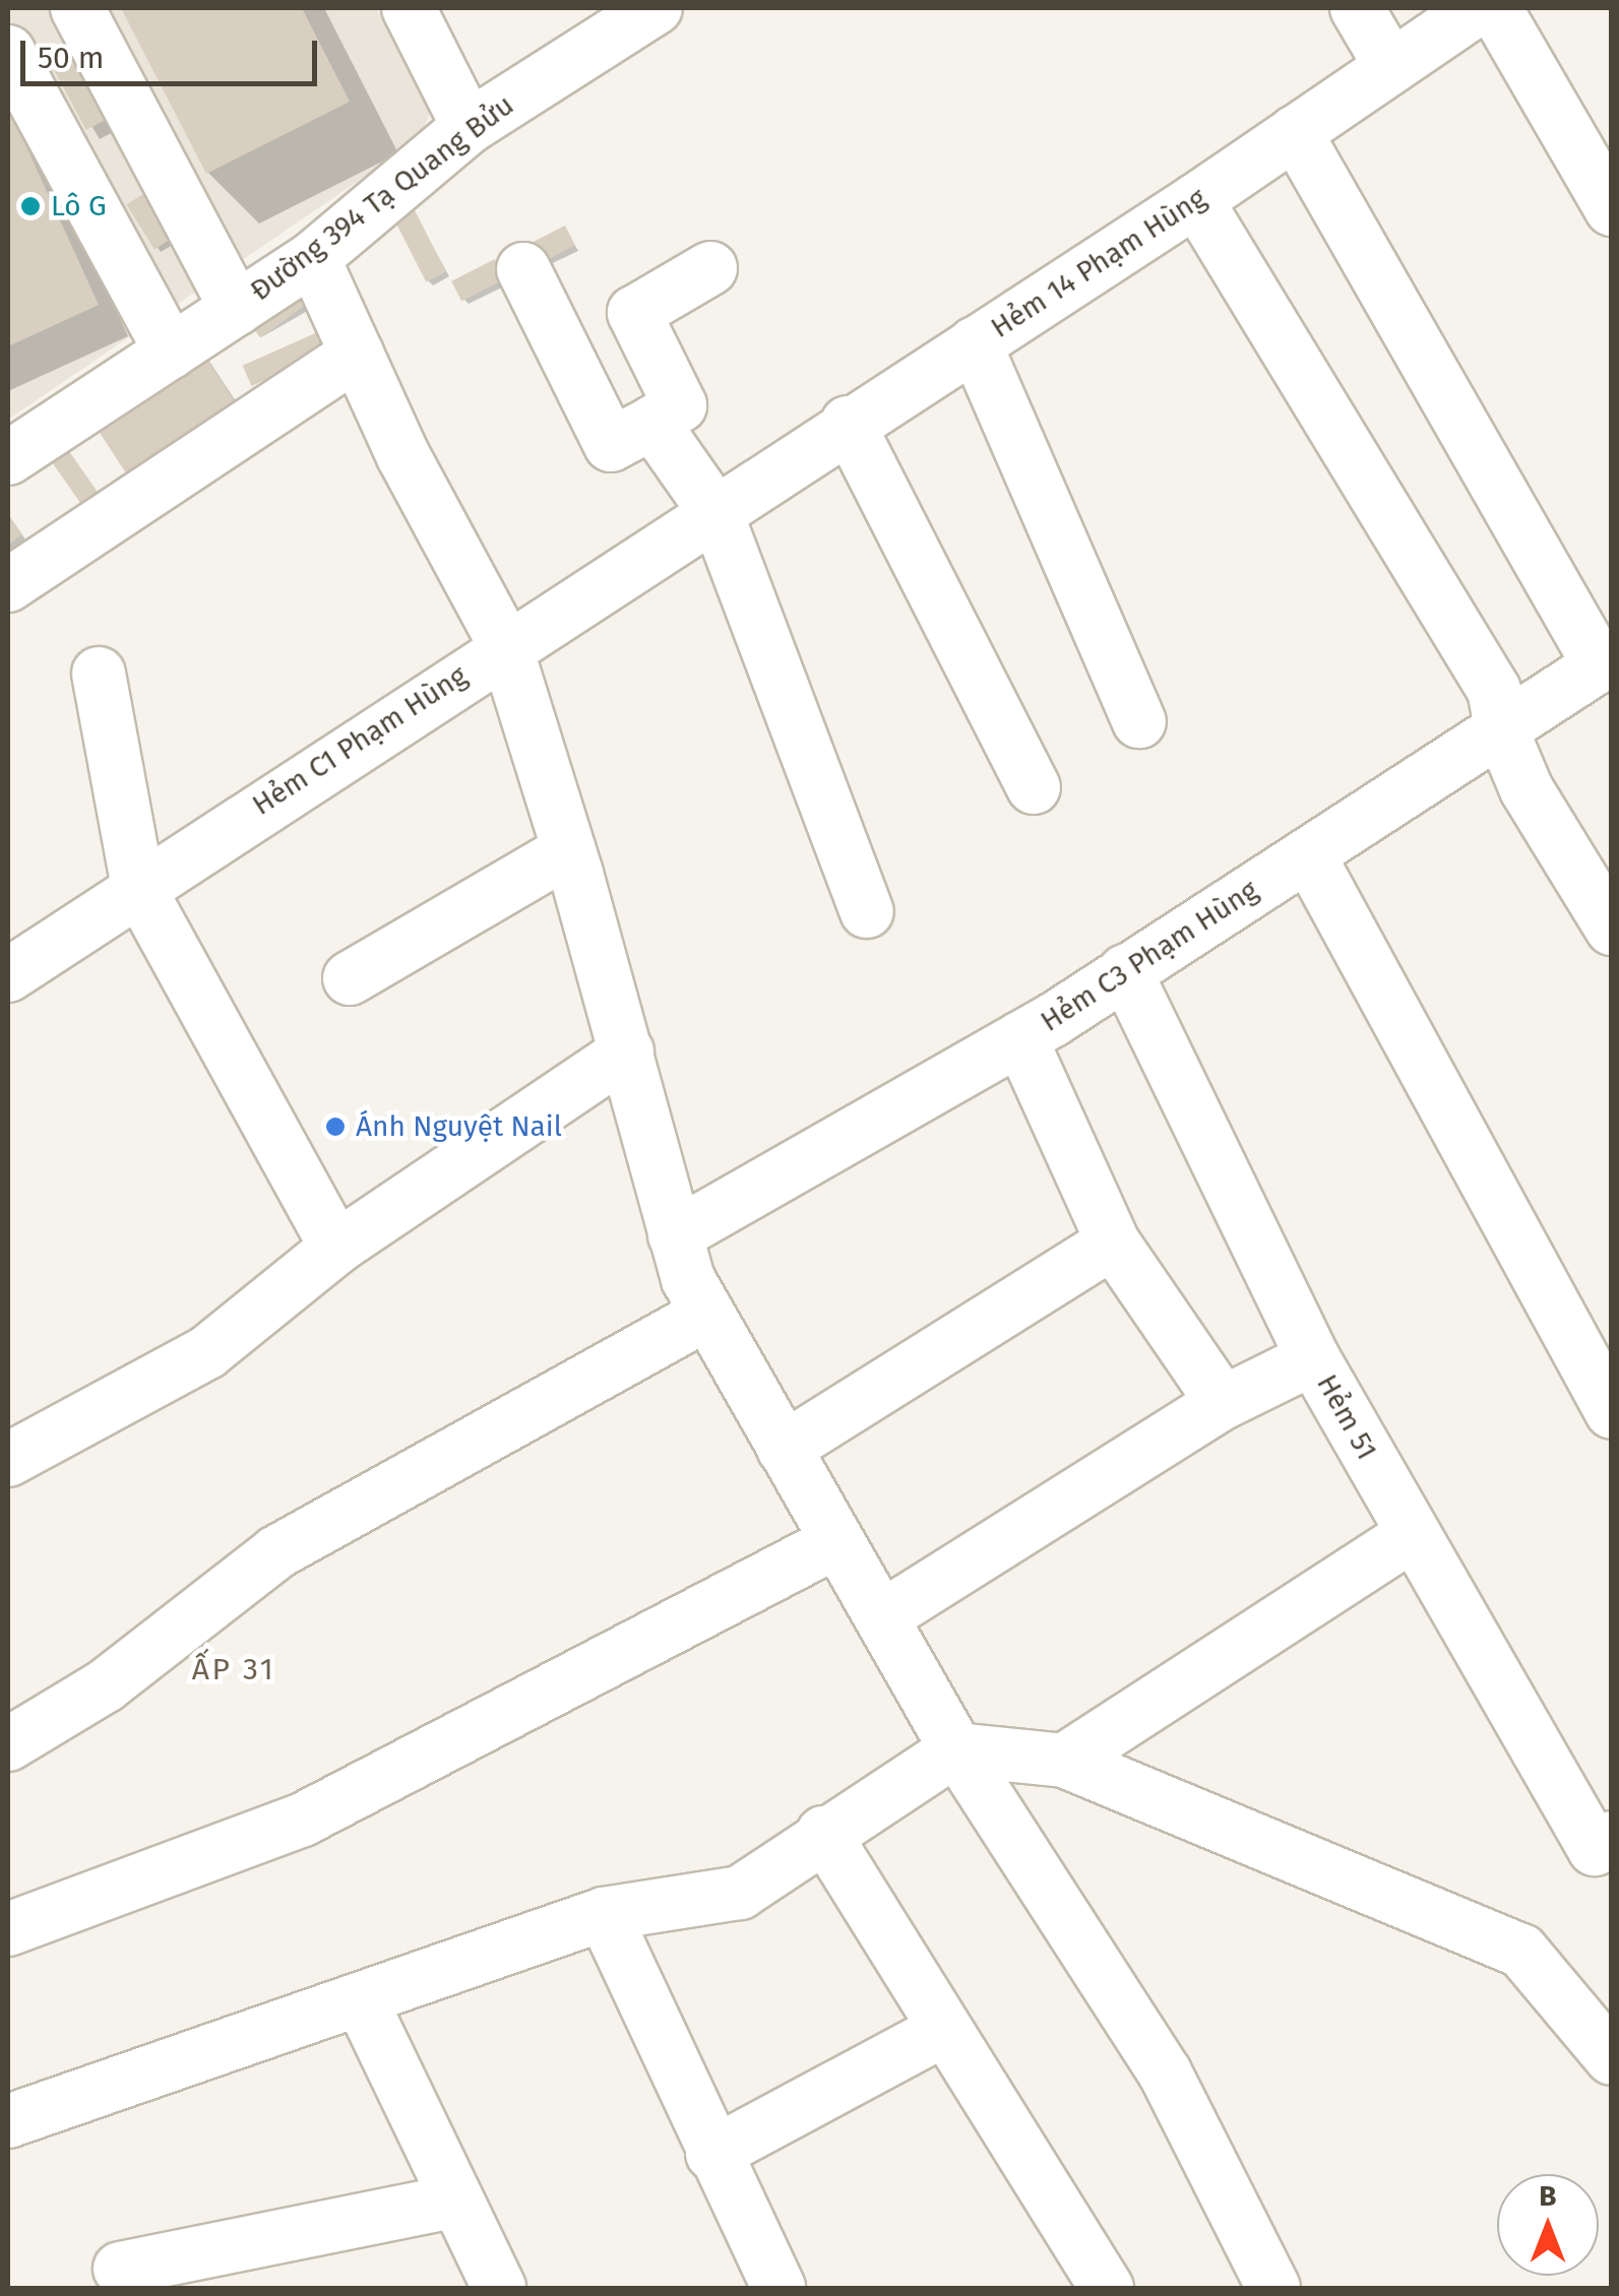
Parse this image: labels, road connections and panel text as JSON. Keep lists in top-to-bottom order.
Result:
{
  "streets": {
    "street": [
      "Đường 394 Tạ Quang Bửu",
      "Hẻm 14 Phạm Hùng",
      "Hẻm C1 Phạm Hùng",
      "Hẻm C3 Phạm Hùng",
      "Hẻm 51"
    ]
  },
  "crossings": [
    ["Hẻm 14 Phạm Hùng", "Hẻm C1 Phạm Hùng"],
    ["Hẻm C3 Phạm Hùng", "Hẻm 51"]
  ],
  "districts": ["ẤP 31"],
  "places": ["Lô G", "Ánh Nguyệt Nail"],
  "scale_bar": "50 m",
  "north": "top"
}
